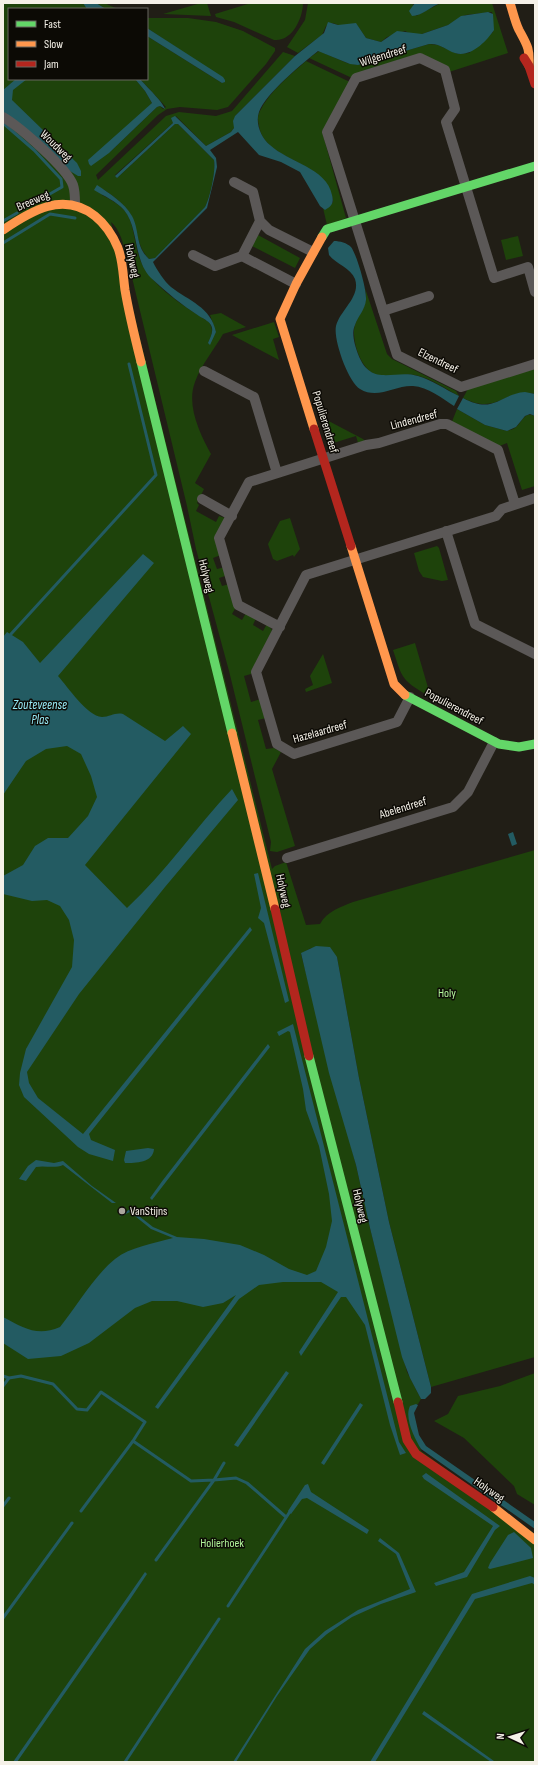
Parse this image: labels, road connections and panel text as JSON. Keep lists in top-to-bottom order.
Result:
{
  "streets": {
    "street": [
      "Wilgendreef",
      "Woudweg",
      "Breeweg",
      "Holyweg",
      "Elzendreef",
      "Lindendreef",
      "Populierendreef",
      "Hazelaardreef",
      "Abelendreef"
    ]
  },
  "crossings": [
    ["Wilgendreef", "Elzendreef"],
    ["Wilgendreef", "Populierendreef"],
    ["Woudweg", "Breeweg"],
    ["Woudweg", "Holyweg"],
    ["Breeweg", "Holyweg"],
    ["Elzendreef", "Populierendreef"],
    ["Lindendreef", "Populierendreef"],
    ["Populierendreef", "Hazelaardreef"],
    ["Populierendreef", "Abelendreef"]
  ],
  "water": ["Zouteveense Plas"],
  "parks": ["Holy", "Holierhoek"],
  "places": ["VanStijns"],
  "legend": ["Fast", "Slow", "Jam"],
  "north": "left"
}
